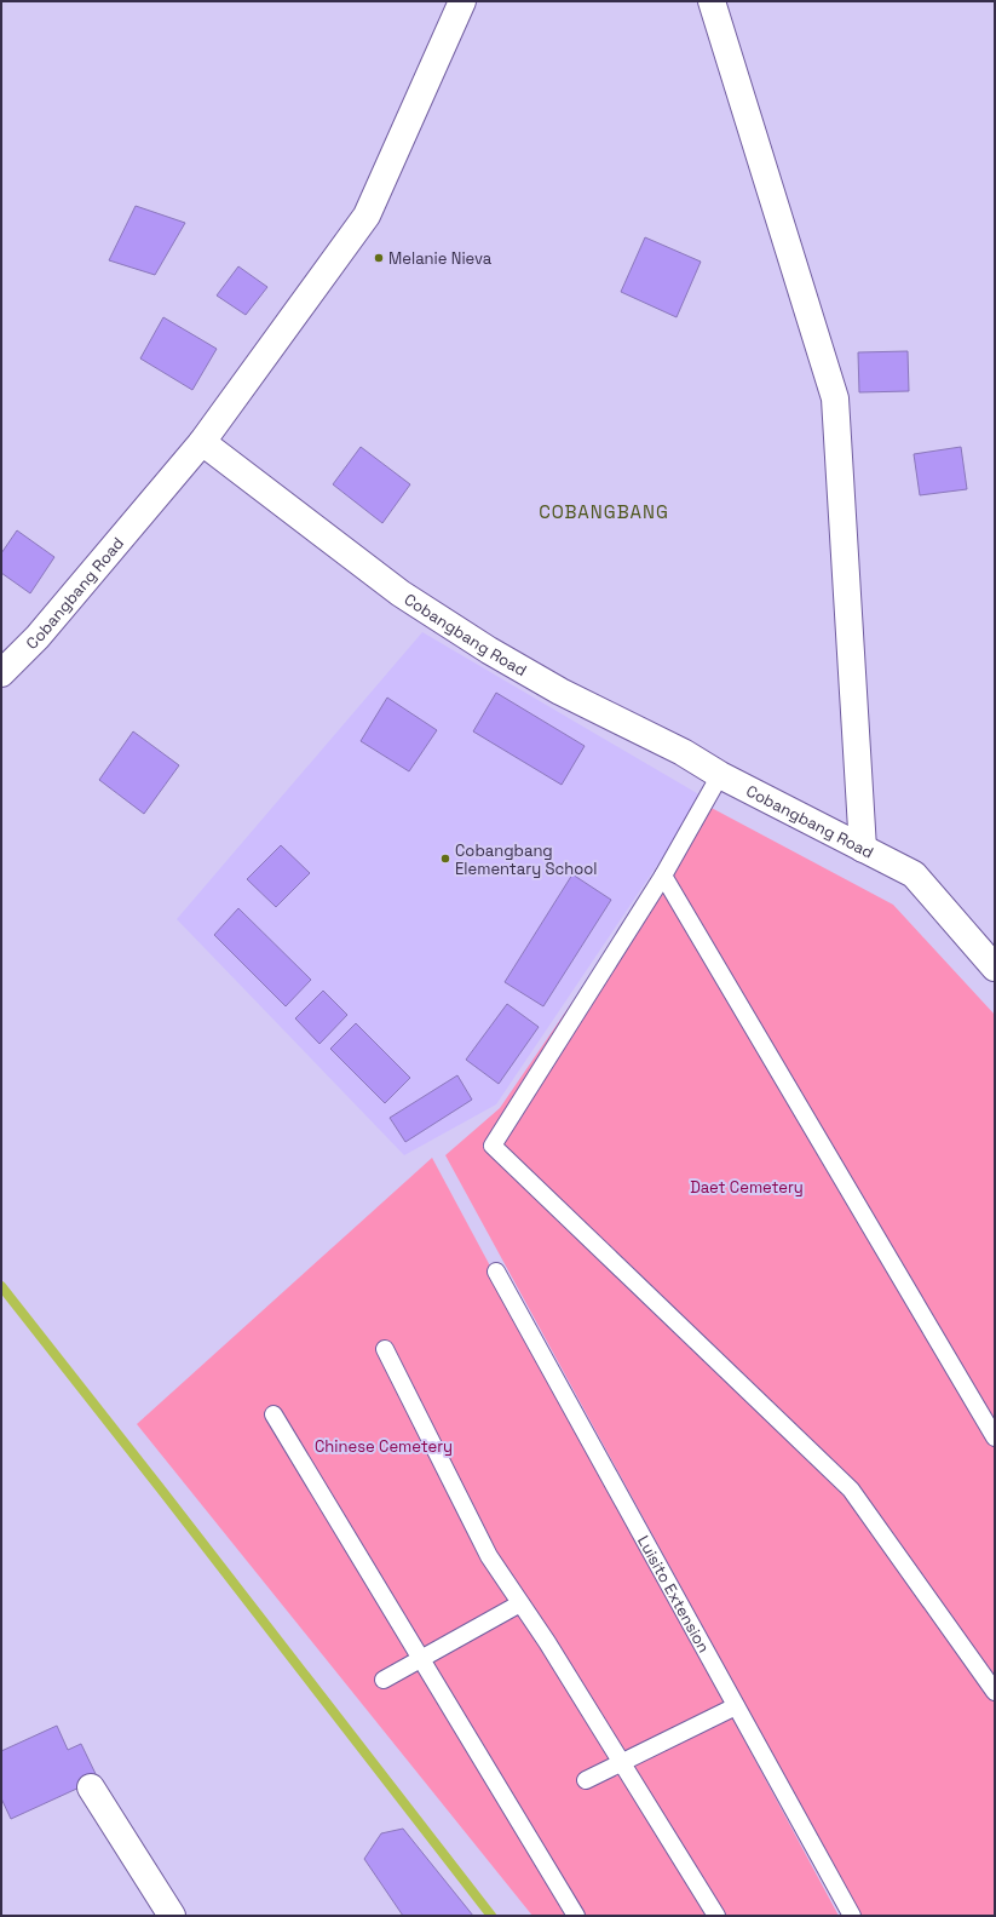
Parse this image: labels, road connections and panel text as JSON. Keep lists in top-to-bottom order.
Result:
{
  "streets": {
    "street": ["Cobangbang Road"],
    "lane": ["Luisito Extension"]
  },
  "districts": ["COBANGBANG"],
  "parks": ["Daet Cemetery", "Chinese Cemetery"],
  "places": ["Melanie Nieva", "Cobangbang Elementary School"]
}
